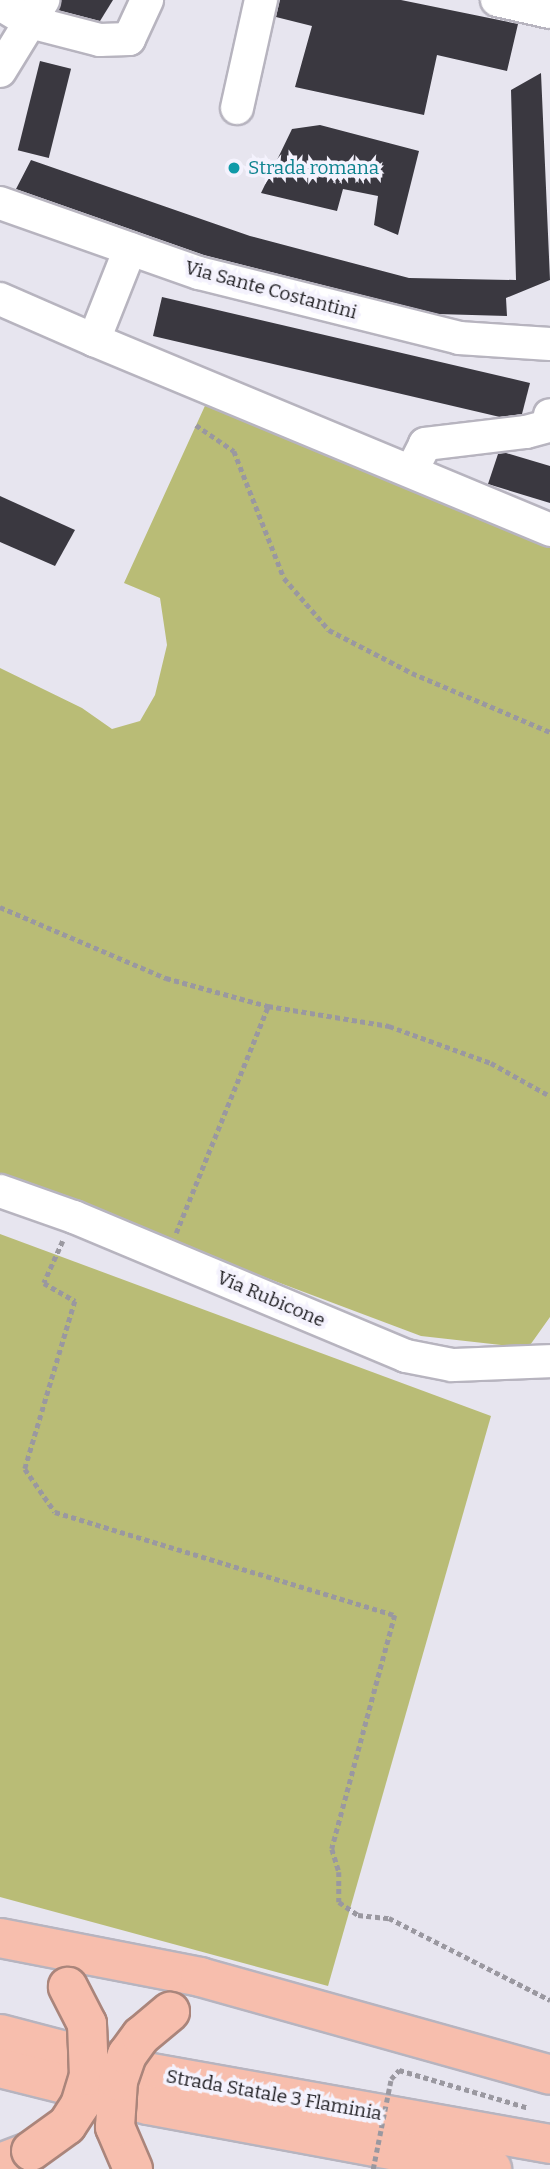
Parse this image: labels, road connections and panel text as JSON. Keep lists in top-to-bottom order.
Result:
{
  "streets": {
    "highway": ["Strada Statale 3 Flaminia"],
    "street": ["Via Sante Costantini", "Via Rubicone"]
  },
  "places": ["Strada romana"]
}
